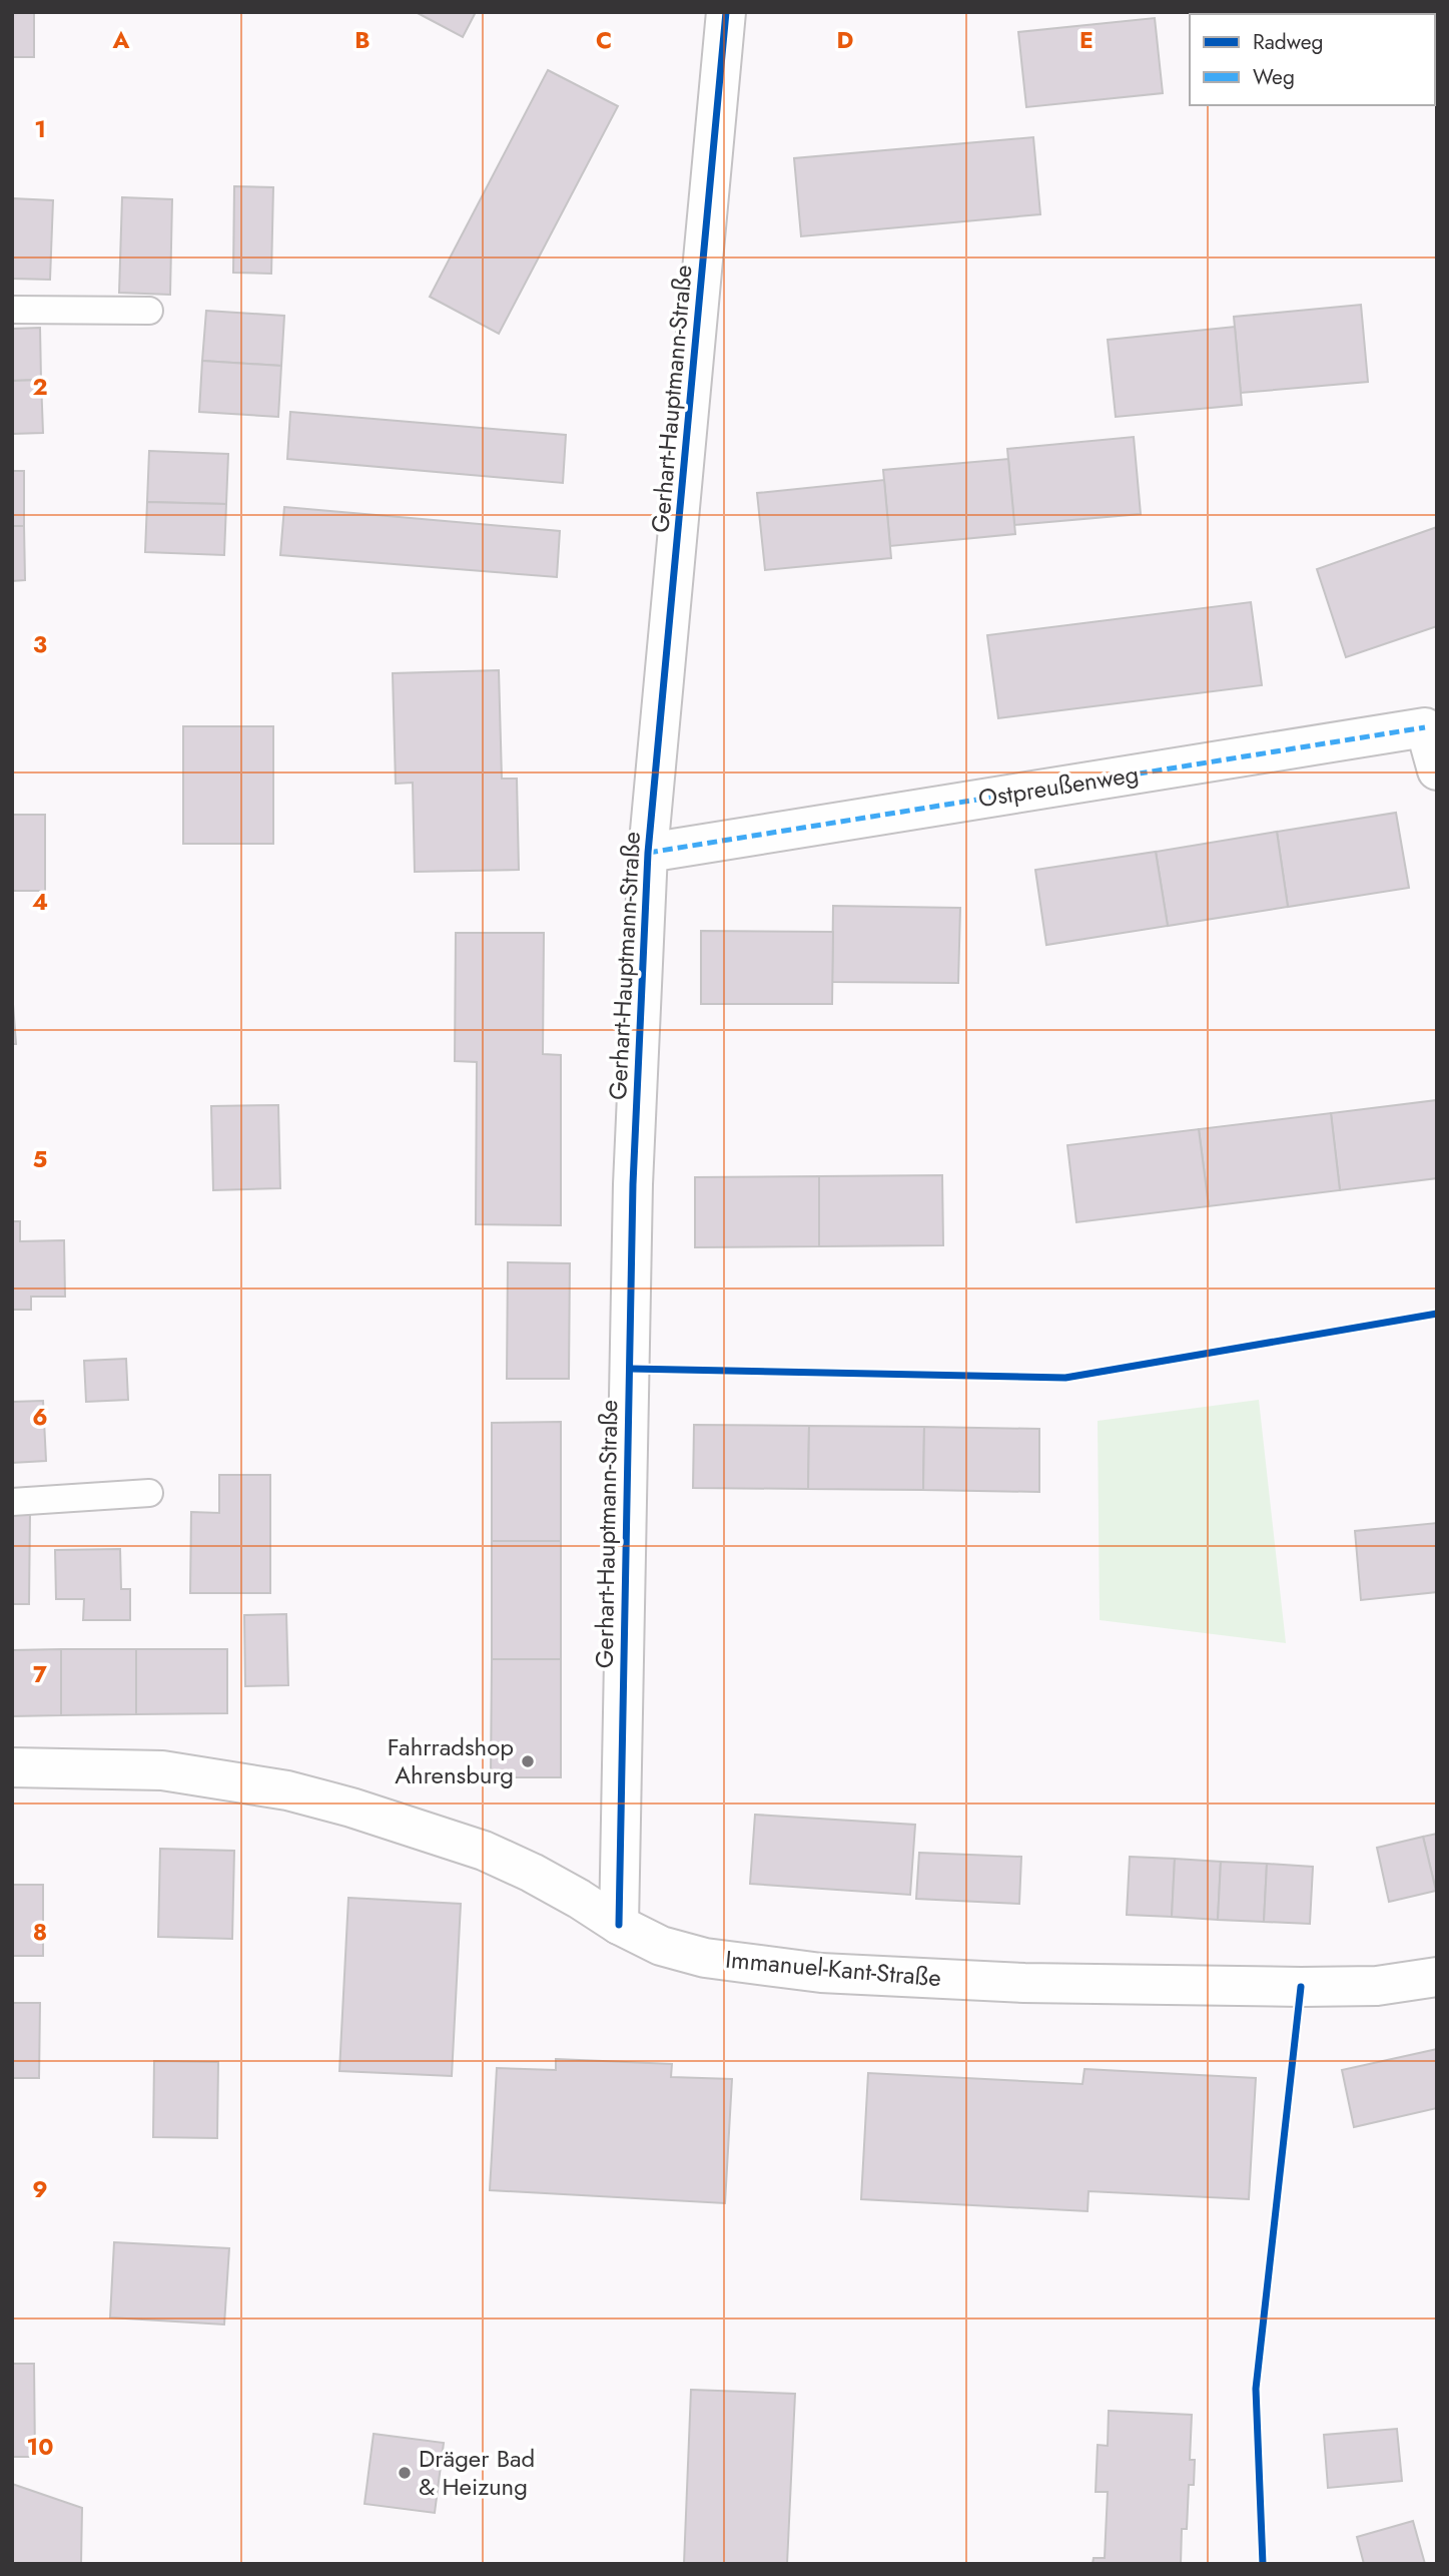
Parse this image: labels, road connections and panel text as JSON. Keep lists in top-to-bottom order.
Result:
{
  "streets": {
    "street": ["Gerhart-Hauptmann-Straße", "Ostpreußenweg", "Immanuel-Kant-Straße"]
  },
  "crossings": [
    ["Gerhart-Hauptmann-Straße", "Ostpreußenweg"],
    ["Gerhart-Hauptmann-Straße", "Immanuel-Kant-Straße"]
  ],
  "places": ["Fahrradshop Ahrensburg", "Dräger Bad & Heizung"],
  "legend": ["Radweg", "Weg"],
  "grid": {
    "columns": [
      "A",
      "B",
      "C",
      "D",
      "E"
    ],
    "rows": [
      "1",
      "2",
      "3",
      "4",
      "5",
      "6",
      "7",
      "8",
      "9",
      "10"
    ]
  }
}
